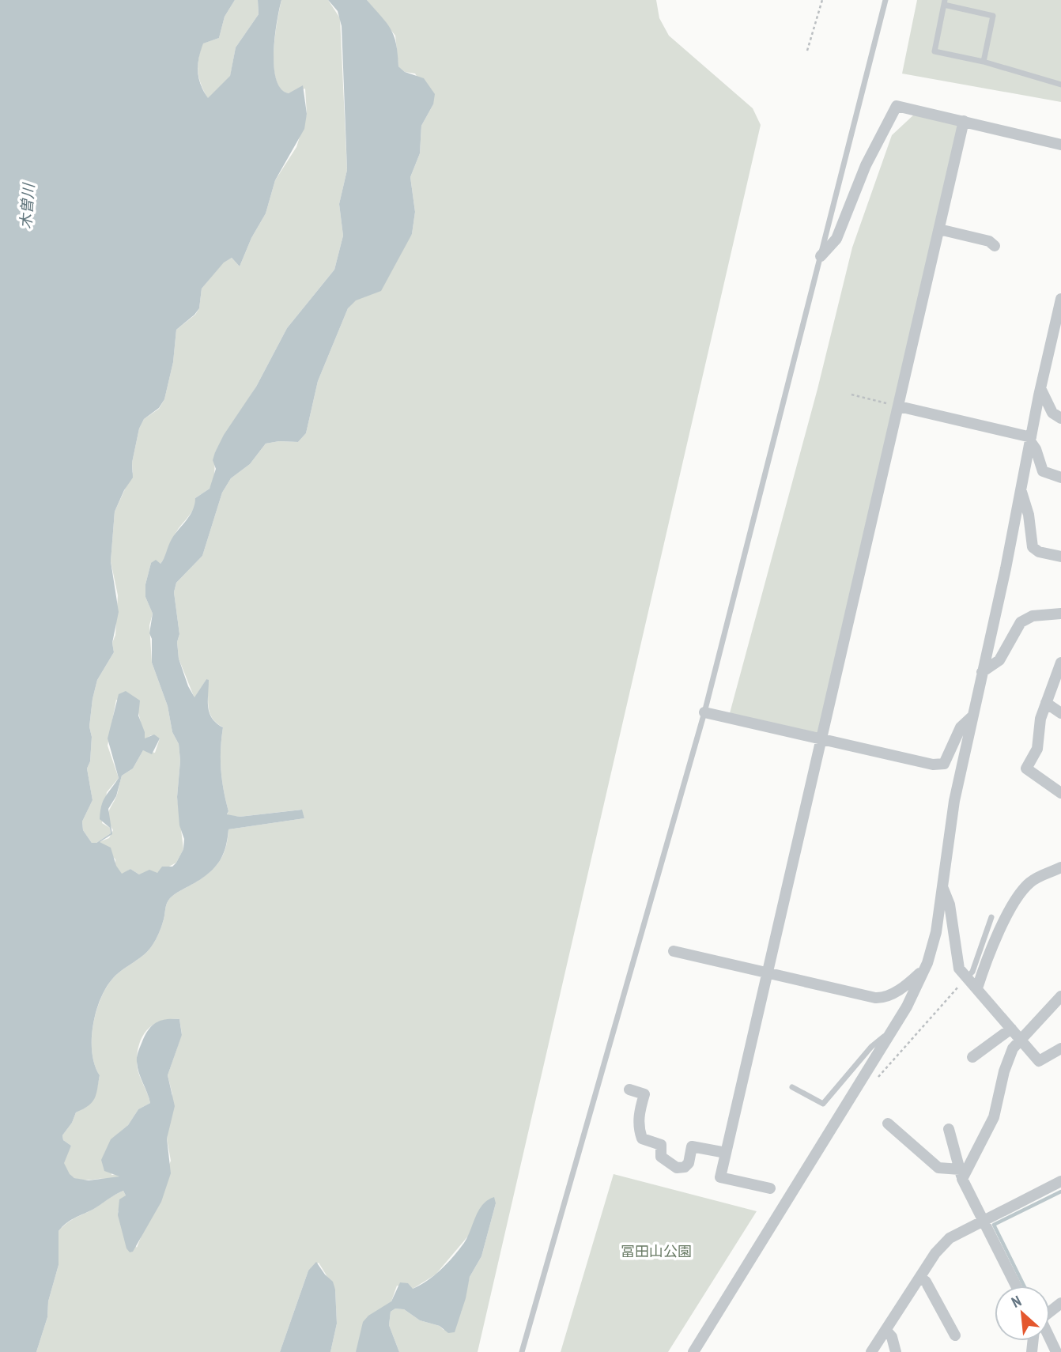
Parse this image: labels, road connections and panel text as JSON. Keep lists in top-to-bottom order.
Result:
{
  "water": ["木曽川"],
  "parks": ["冨田山公園"],
  "north": "top left"
}
